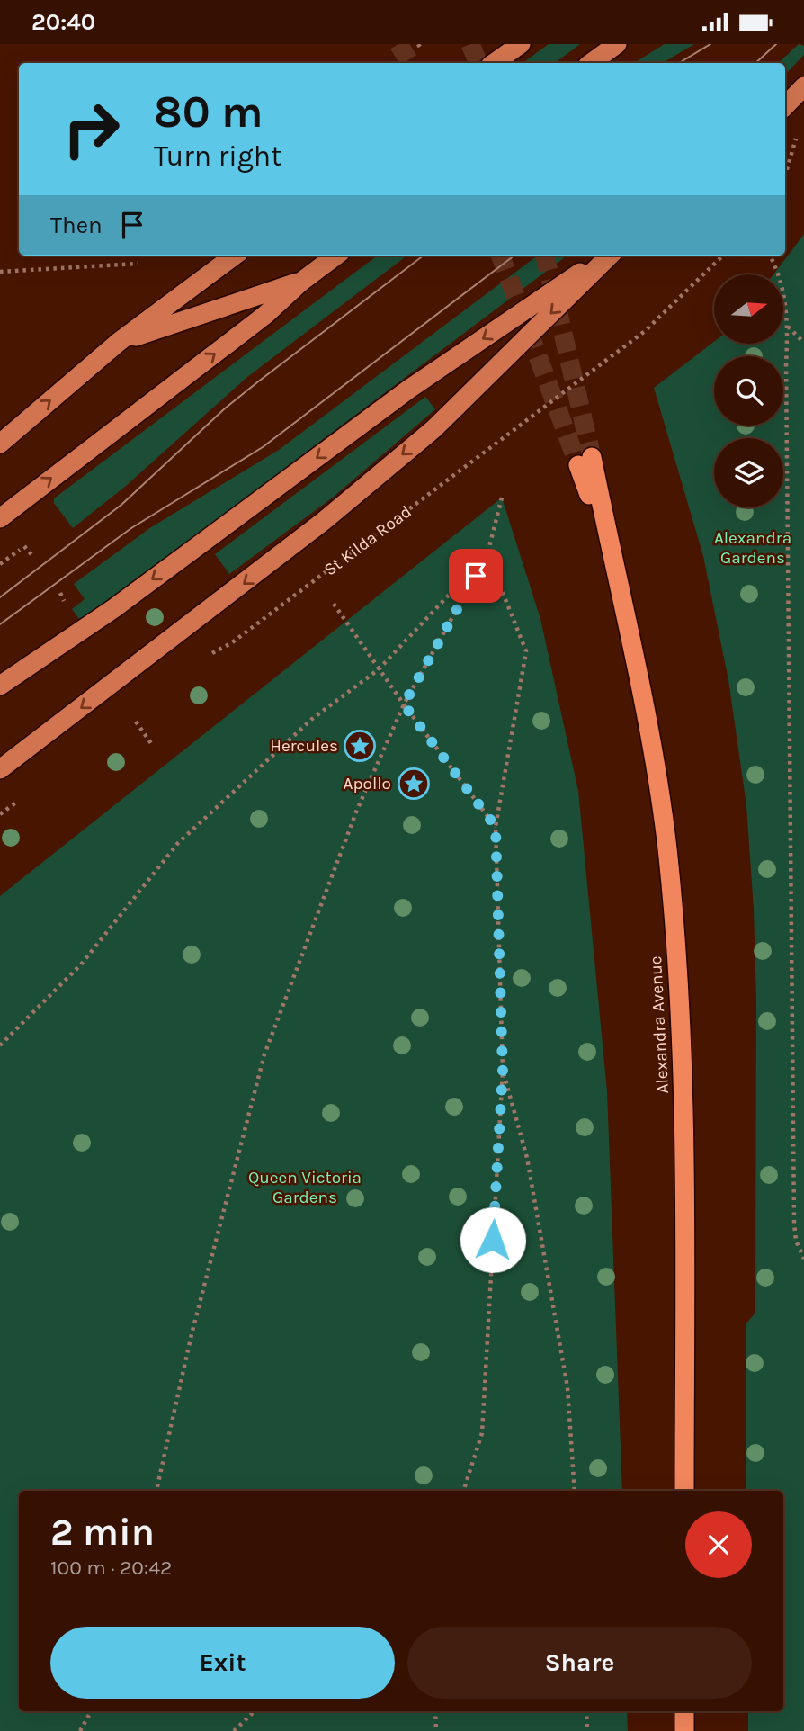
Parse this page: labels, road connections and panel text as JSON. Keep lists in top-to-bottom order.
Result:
{
  "streets": {
    "highway": ["Alexandra Avenue"],
    "path": ["St Kilda Road"]
  },
  "parks": ["Alexandra Gardens", "Queen Victoria Gardens"],
  "places": {
    "place": ["Hercules", "Apollo"]
  },
  "north": "right",
  "page": {
    "status": "20:40",
    "turn": ["80 m", "Turn right"],
    "then": "Then",
    "heading": ["2 min", "100 m · 20:42"],
    "buttons": ["Exit", "Share"]
  }
}
